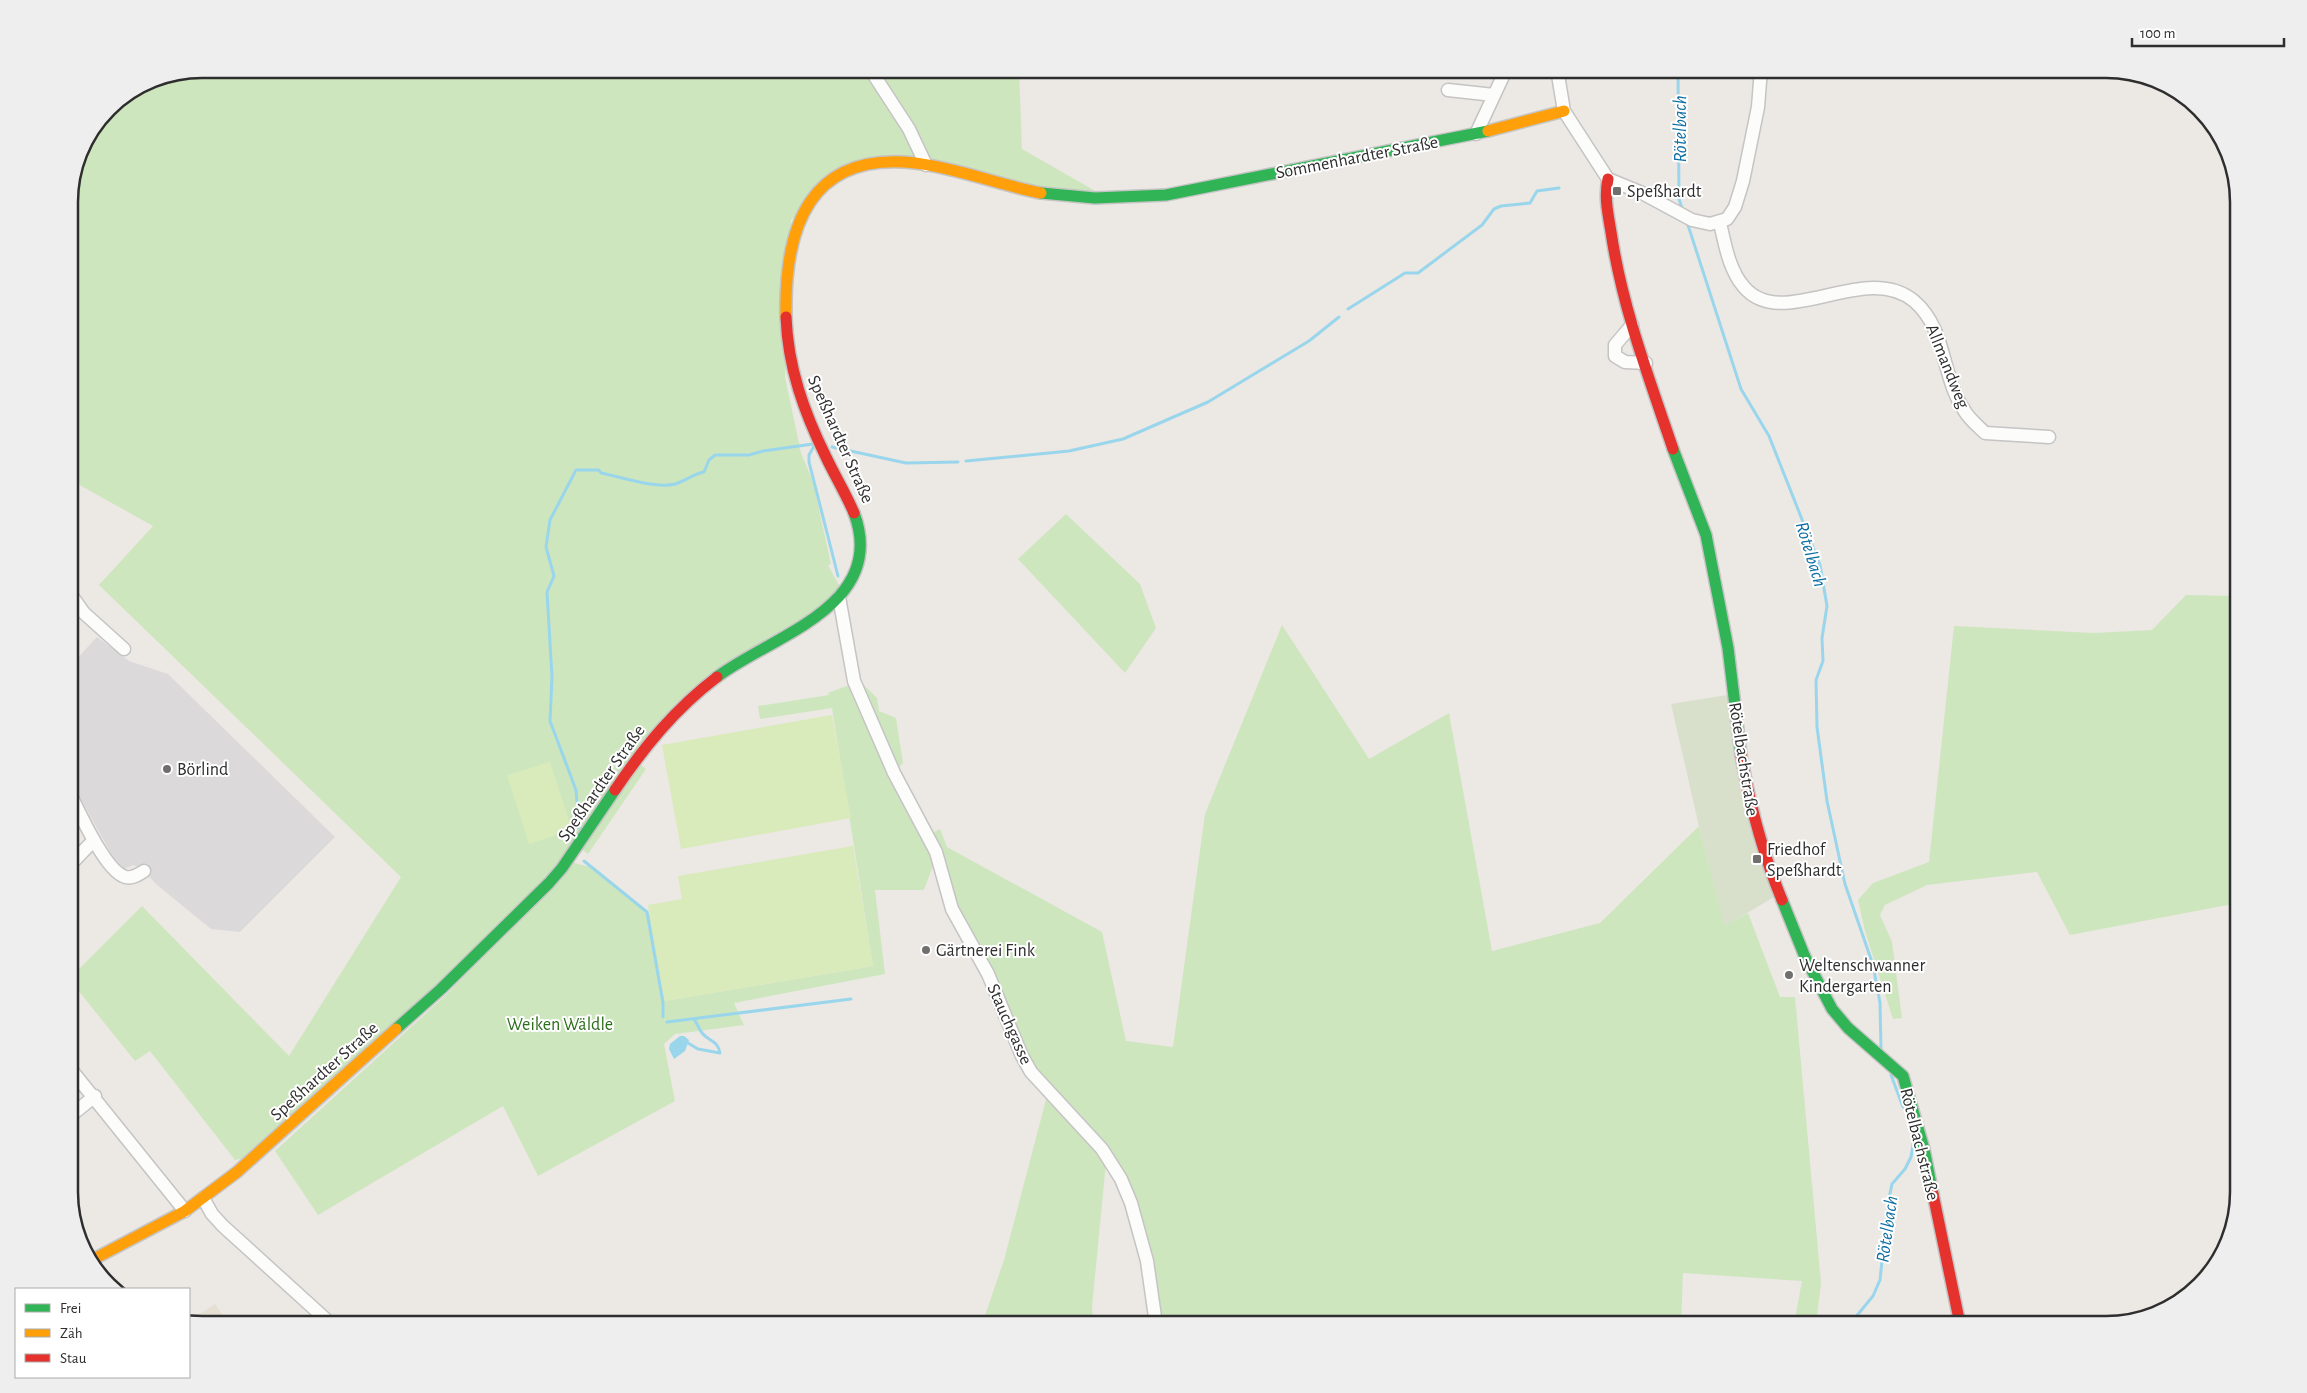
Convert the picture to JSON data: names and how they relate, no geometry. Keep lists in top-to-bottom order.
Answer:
{
  "streets": {
    "street": [
      "Sommenhardter Straße",
      "Allmandweg",
      "Speßhardter Straße",
      "Rötelbachstraße",
      "Stauchgasse"
    ]
  },
  "crossings": [
    ["Sommenhardter Straße", "Speßhardter Straße"],
    ["Speßhardter Straße", "Stauchgasse"]
  ],
  "water": ["Rötelbach"],
  "parks": ["Weiken Wäldle"],
  "places": {
    "transit": ["Speßhardt", "Friedhof Speßhardt"],
    "other": ["Börlind", "Gärtnerei Fink", "Weltenschwanner Kindergarten"]
  },
  "legend": ["Frei", "Zäh", "Stau"],
  "scale_bar": "100 m"
}
